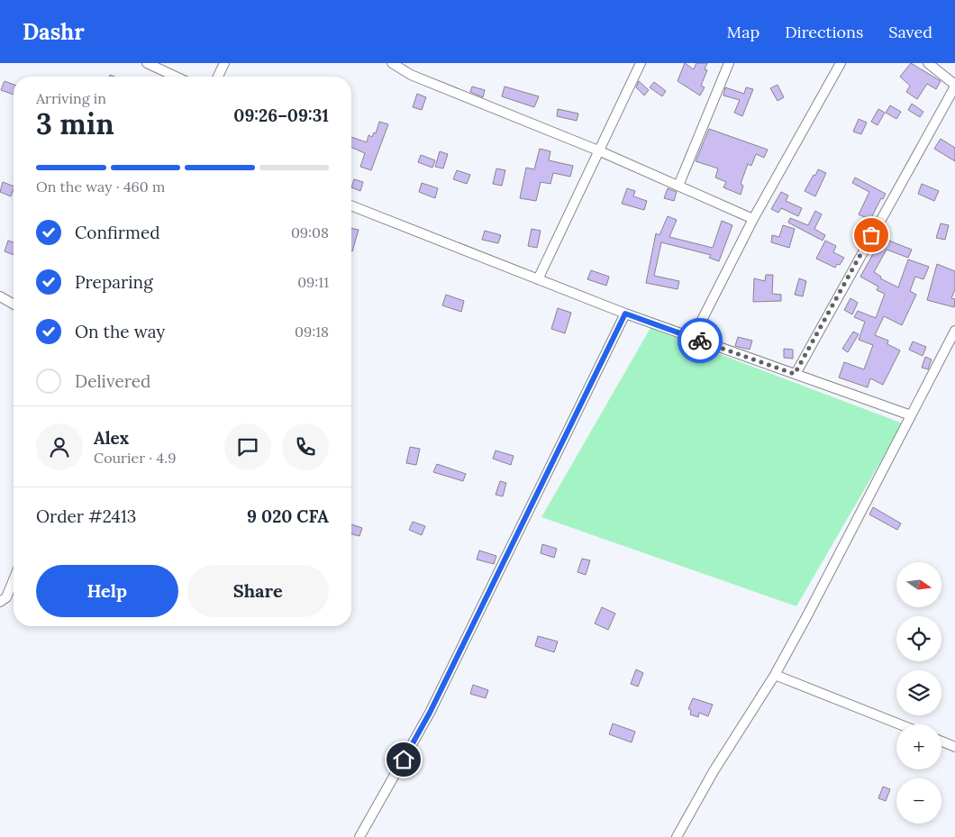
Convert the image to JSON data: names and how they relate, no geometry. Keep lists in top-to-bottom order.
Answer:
{
  "north": "right",
  "page": {
    "header": "Dashr",
    "nav": ["Map", "Directions", "Saved"],
    "heading": ["3 min", "Arriving in", "09:26–09:31"],
    "panel": [
      "Alex",
      "Courier · 4.9",
      "Order #2413",
      "9 020 CFA"
    ],
    "bar": "On the way · 460 m",
    "list": [
      ["Confirmed", "09:08"],
      ["Preparing", "09:11"],
      ["On the way", "09:18"],
      "Delivered"
    ],
    "buttons": ["Help", "Share"],
    "map_buttons": ["+", "−"]
  }
}
